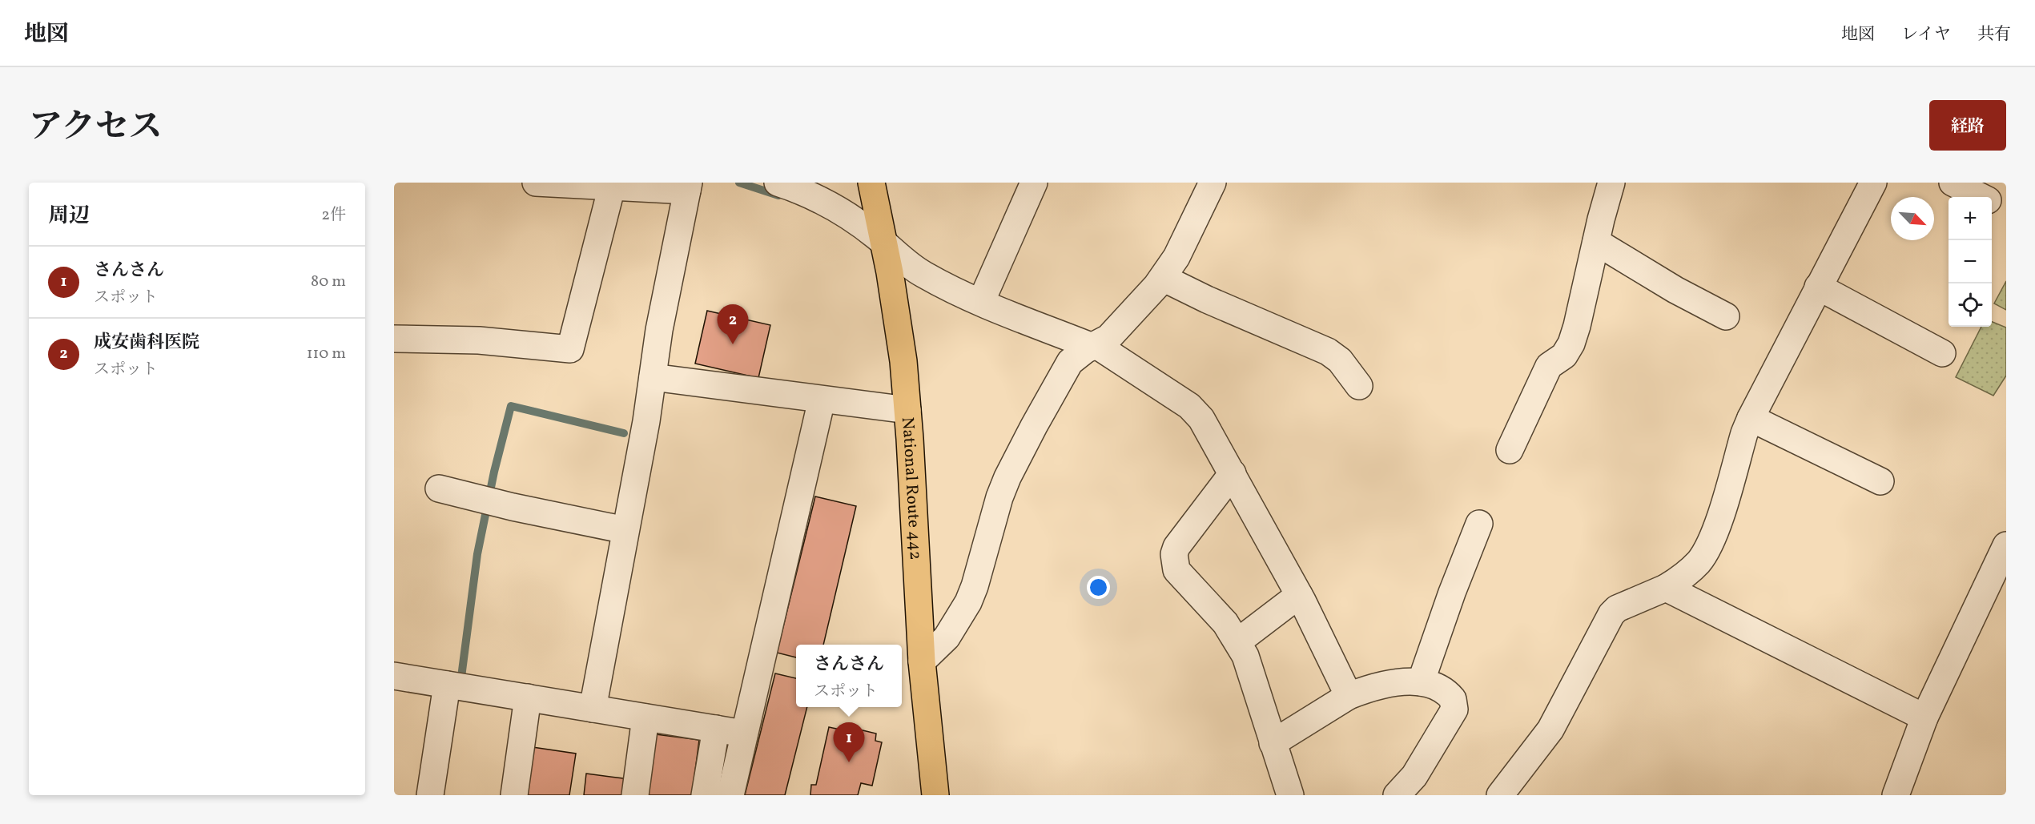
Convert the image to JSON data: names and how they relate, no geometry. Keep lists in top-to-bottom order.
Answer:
{
  "streets": {
    "highway": ["National Route 442"]
  },
  "north": "bottom right",
  "page": {
    "header": "地図",
    "nav": ["地図", "レイヤ", "共有"],
    "title": "アクセス",
    "buttons": "経路",
    "heading": ["周辺", "2件"],
    "map_buttons": ["+", "−"],
    "list": [
      {
        "mark": "1",
        "name": "さんさん",
        "note": "スポット",
        "value": "80 m"
      },
      {
        "mark": "2",
        "name": "成安歯科医院",
        "note": "スポット",
        "value": "110 m"
      }
    ],
    "pins": ["2", "1"],
    "popup": ["さんさん", "スポット"]
  }
}
